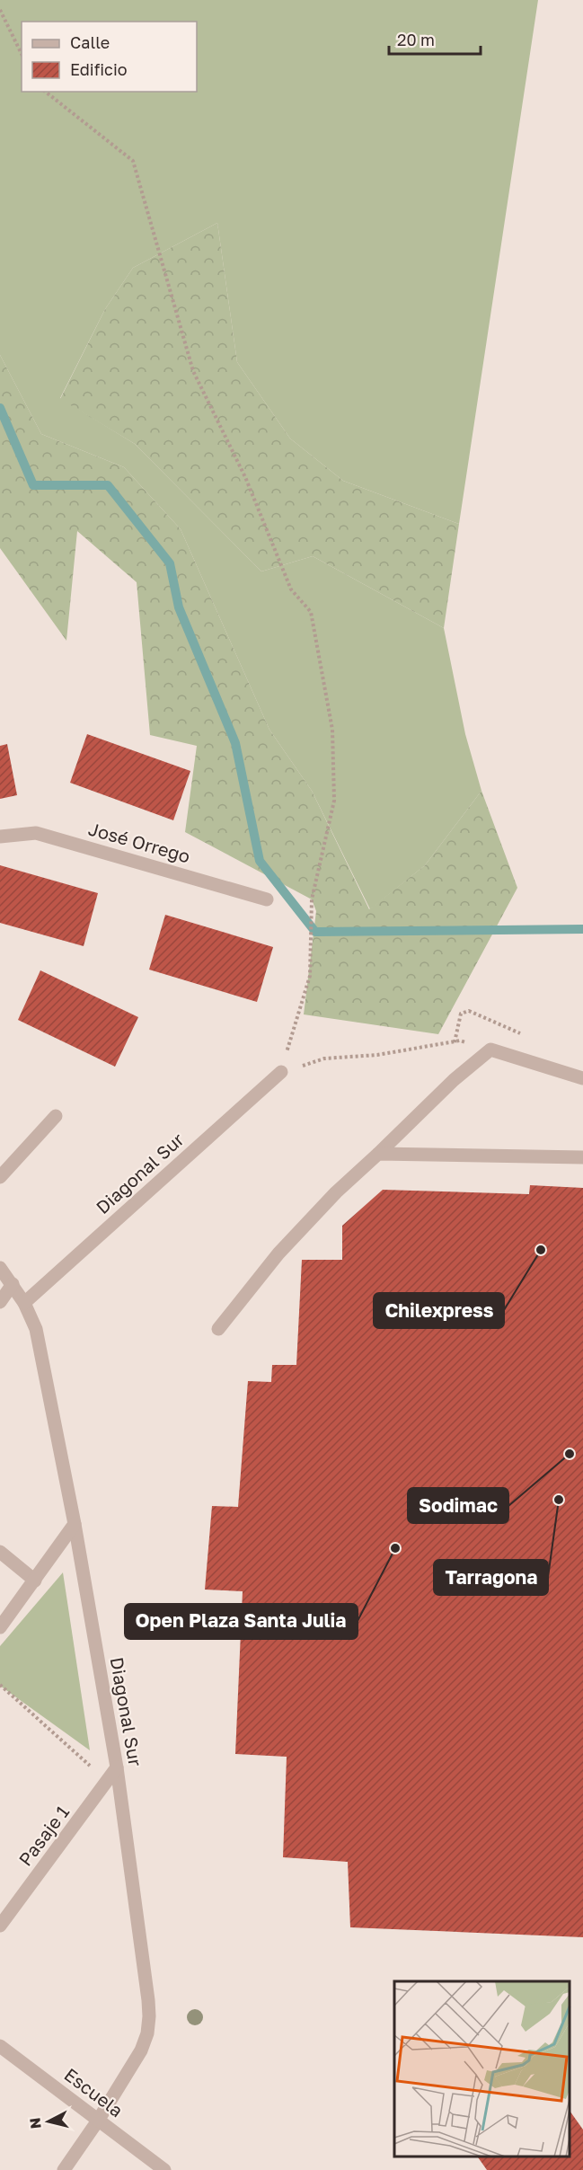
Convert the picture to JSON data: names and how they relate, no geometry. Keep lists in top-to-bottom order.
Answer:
{
  "streets": {
    "street": [
      "José Orrego",
      "Diagonal Sur",
      "Pasaje 1",
      "Escuela"
    ]
  },
  "crossings": [
    ["Diagonal Sur", "Pasaje 1"],
    ["Diagonal Sur", "Escuela"]
  ],
  "places": [
    "Chilexpress",
    "Sodimac",
    "Tarragona",
    "Open Plaza Santa Julia"
  ],
  "legend": ["Calle", "Edificio"],
  "scale_bar": "20 m",
  "north": "left"
}
